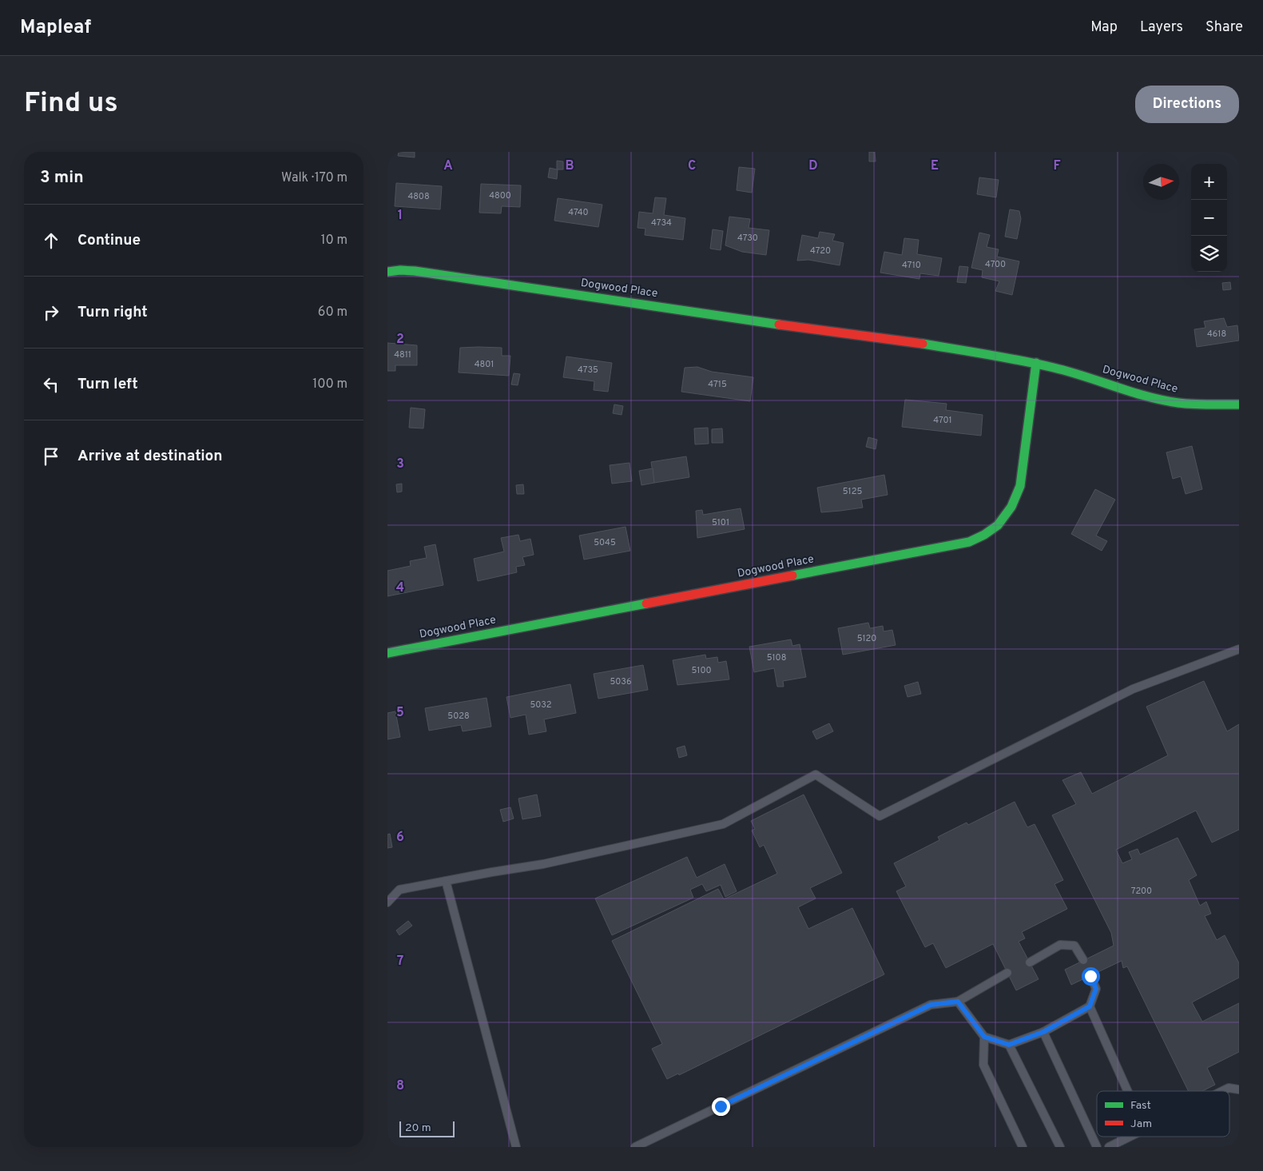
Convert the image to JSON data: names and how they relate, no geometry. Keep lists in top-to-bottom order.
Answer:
{
  "streets": {
    "street": ["Dogwood Place"]
  },
  "house_numbers": [
    "4800",
    "4808",
    "4740",
    "4734",
    "4730",
    "4720",
    "4700",
    "4710",
    "4618",
    "4811",
    "4801",
    "4735",
    "4715",
    "4701",
    "5125",
    "5101",
    "5045",
    "5120",
    "5108",
    "5100",
    "5036",
    "5032",
    "5028",
    "7200"
  ],
  "legend": ["Fast", "Jam"],
  "scale_bar": "20 m",
  "north": "right",
  "page": {
    "header": "Mapleaf",
    "nav": ["Map", "Layers", "Share"],
    "buttons": "Directions",
    "title": "Find us",
    "heading": ["3 min", "Walk · 170 m"],
    "map_buttons": ["+", "−"],
    "list": [
      ["Continue", "10 m"],
      ["Turn right", "60 m"],
      ["Turn left", "100 m"],
      "Arrive at destination"
    ],
    "scale": "20 m"
  },
  "grid": {
    "columns": [
      "A",
      "B",
      "C",
      "D",
      "E",
      "F"
    ],
    "rows": [
      "1",
      "2",
      "3",
      "4",
      "5",
      "6",
      "7",
      "8"
    ]
  }
}
